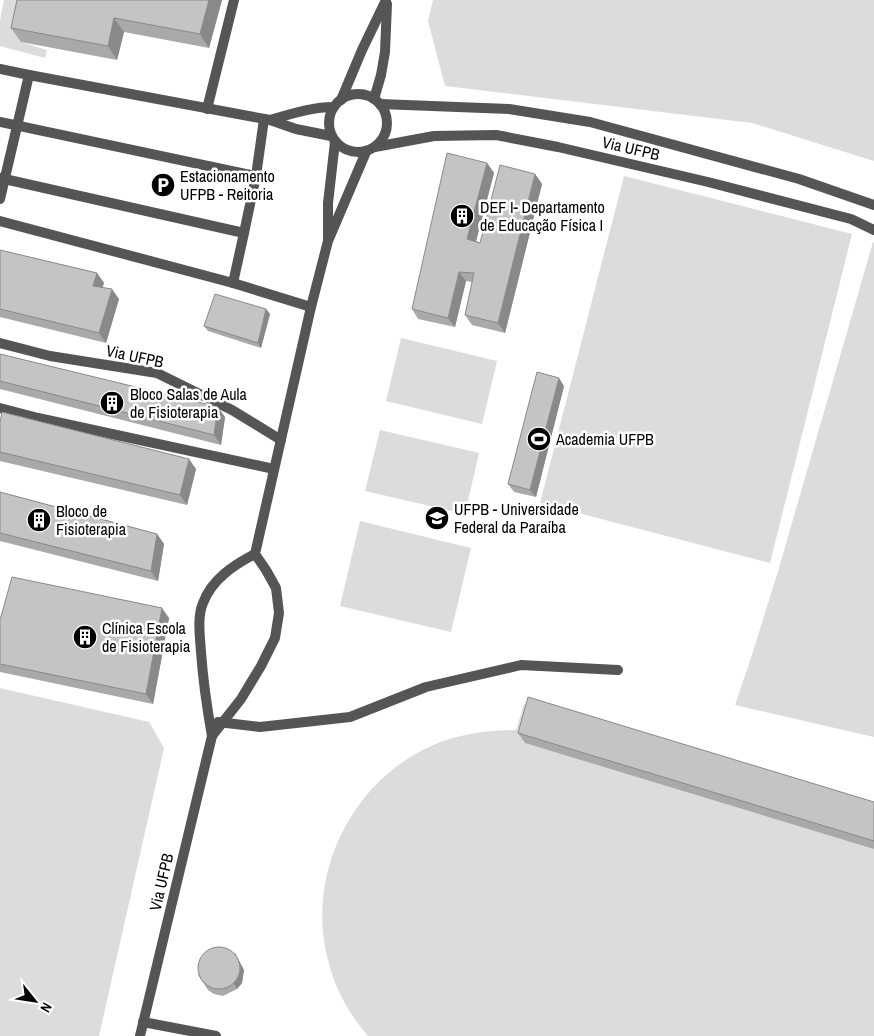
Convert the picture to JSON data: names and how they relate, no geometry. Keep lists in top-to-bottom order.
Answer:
{
  "streets": {
    "lane": ["Via UFPB"]
  },
  "places": {
    "parking": ["Estacionamento UFPB - Reitoria"],
    "building": [
      "DEF I- Departamento de Educação Física I",
      "Bloco Salas de Aula de Fisioterapia",
      "Bloco de Fisioterapia",
      "Clínica Escola de Fisioterapia"
    ],
    "sports": ["Academia UFPB"],
    "school or university": ["UFPB - Universidade Federal da Paraíba"]
  },
  "north": "bottom right"
}
